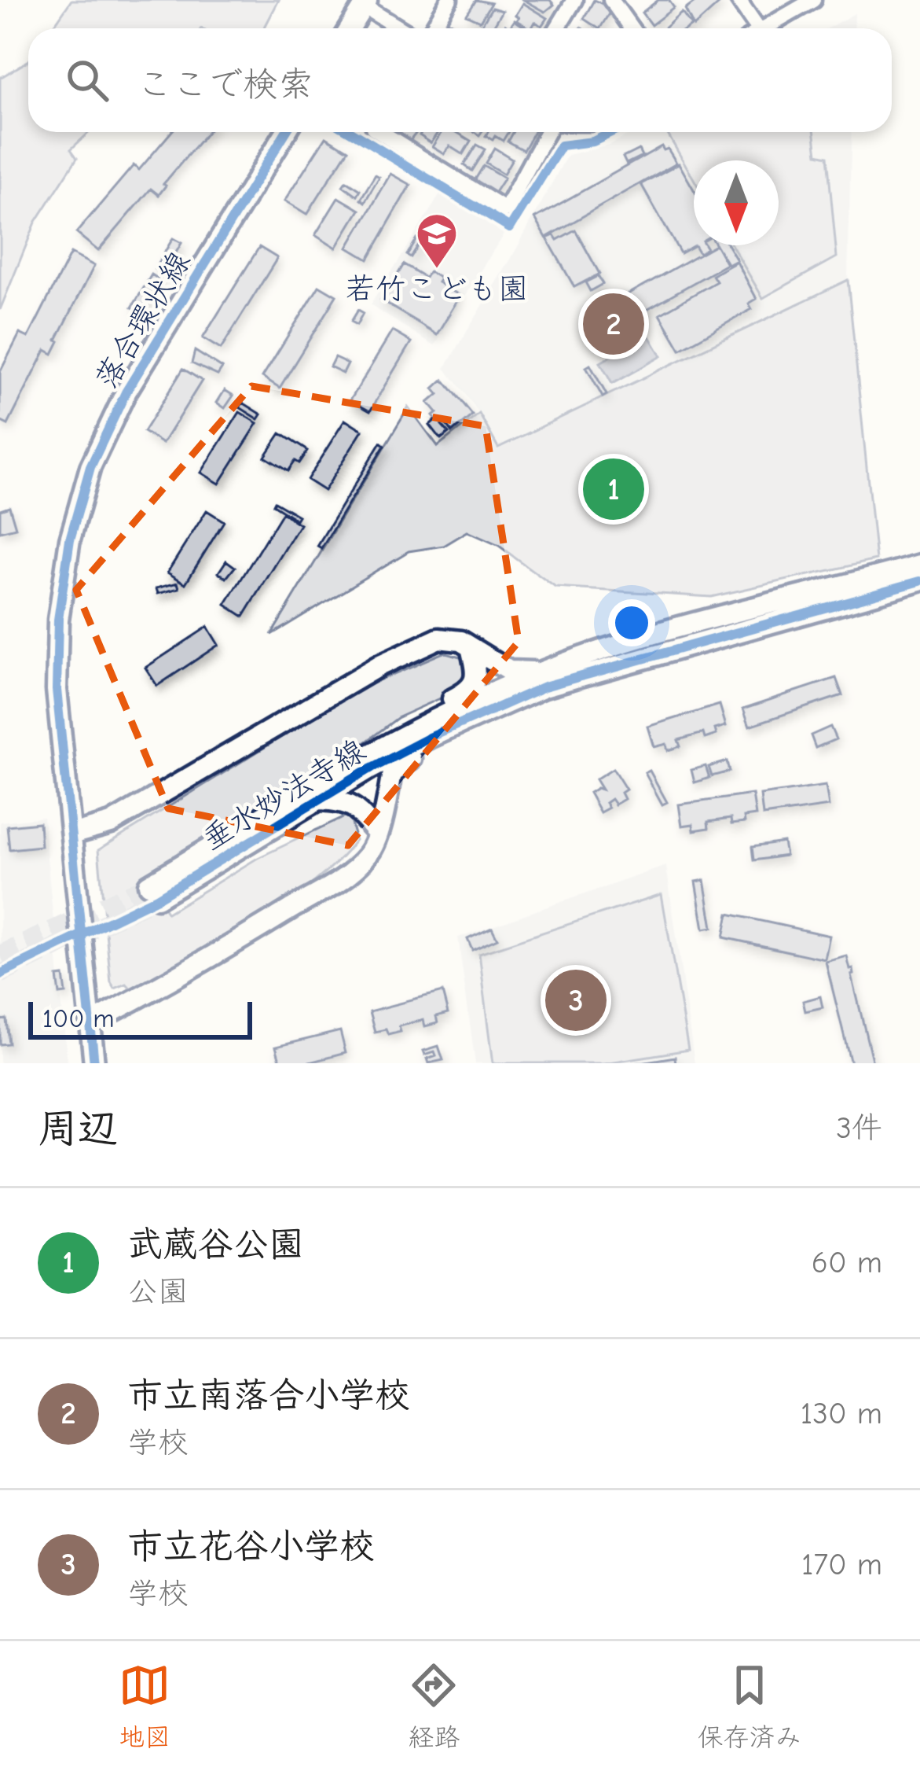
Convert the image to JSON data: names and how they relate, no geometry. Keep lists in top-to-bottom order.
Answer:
{
  "streets": {
    "street": ["落合環状線", "垂水妙法寺線"]
  },
  "places": {
    "school or university": ["若竹こども園"]
  },
  "scale_bar": "100 m",
  "north": "bottom",
  "page": {
    "search": "ここで検索",
    "pins": ["2", "1", "3"],
    "scale": "100 m",
    "heading": ["周辺", "3件"],
    "list": [
      {
        "mark": "1",
        "name": "武蔵谷公園",
        "note": "公園",
        "value": "60 m"
      },
      {
        "mark": "2",
        "name": "市立南落合小学校",
        "note": "学校",
        "value": "130 m"
      },
      {
        "mark": "3",
        "name": "市立花谷小学校",
        "note": "学校",
        "value": "170 m"
      }
    ],
    "nav": ["地図", "経路", "保存済み"]
  }
}
